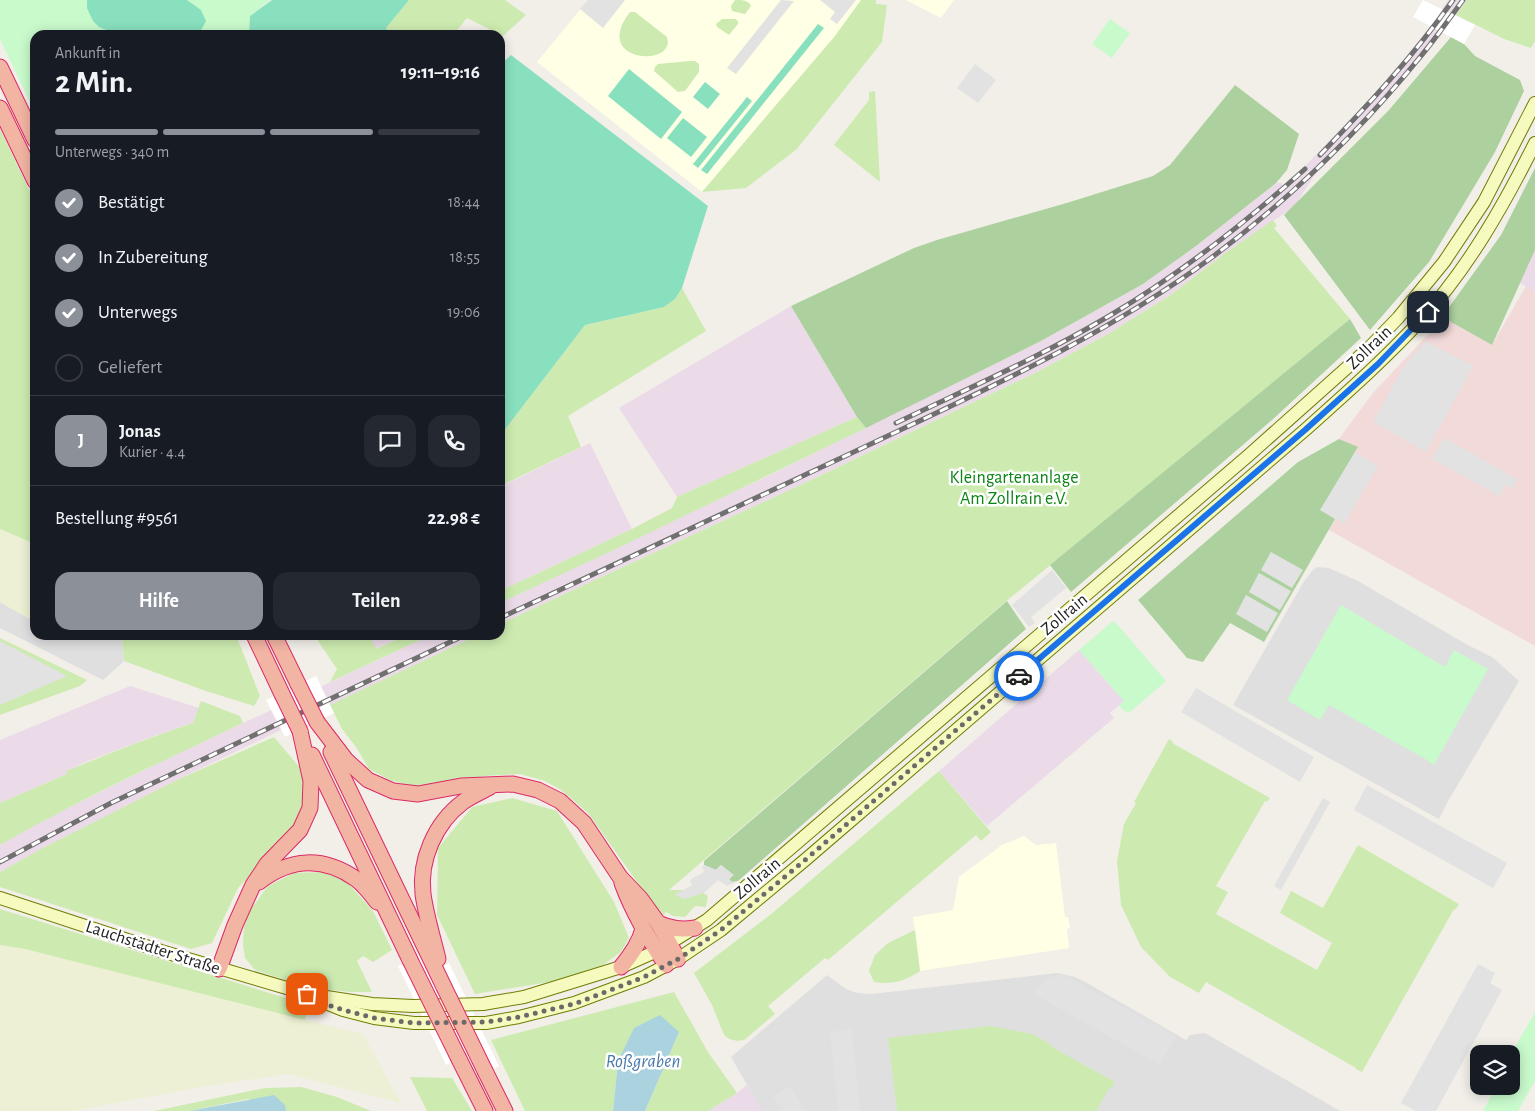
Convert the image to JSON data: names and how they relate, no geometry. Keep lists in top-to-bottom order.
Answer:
{
  "streets": {
    "main road": ["Zollrain", "Lauchstädter Straße"]
  },
  "crossings": [
    ["Zollrain", "Lauchstädter Straße"]
  ],
  "water": ["Roßgraben"],
  "parks": ["Kleingartenanlage Am Zollrain e.V."],
  "page": {
    "heading": ["2 Min.", "Ankunft in", "19:11–19:16"],
    "panel": [
      "Jonas",
      "Kurier · 4.4",
      "Bestellung #9561",
      "22.98 €"
    ],
    "bar": "Unterwegs · 340 m",
    "list": [
      ["Bestätigt", "18:44"],
      ["In Zubereitung", "18:55"],
      ["Unterwegs", "19:06"],
      "Geliefert"
    ],
    "round": "J",
    "buttons": ["Hilfe", "Teilen"]
  }
}
